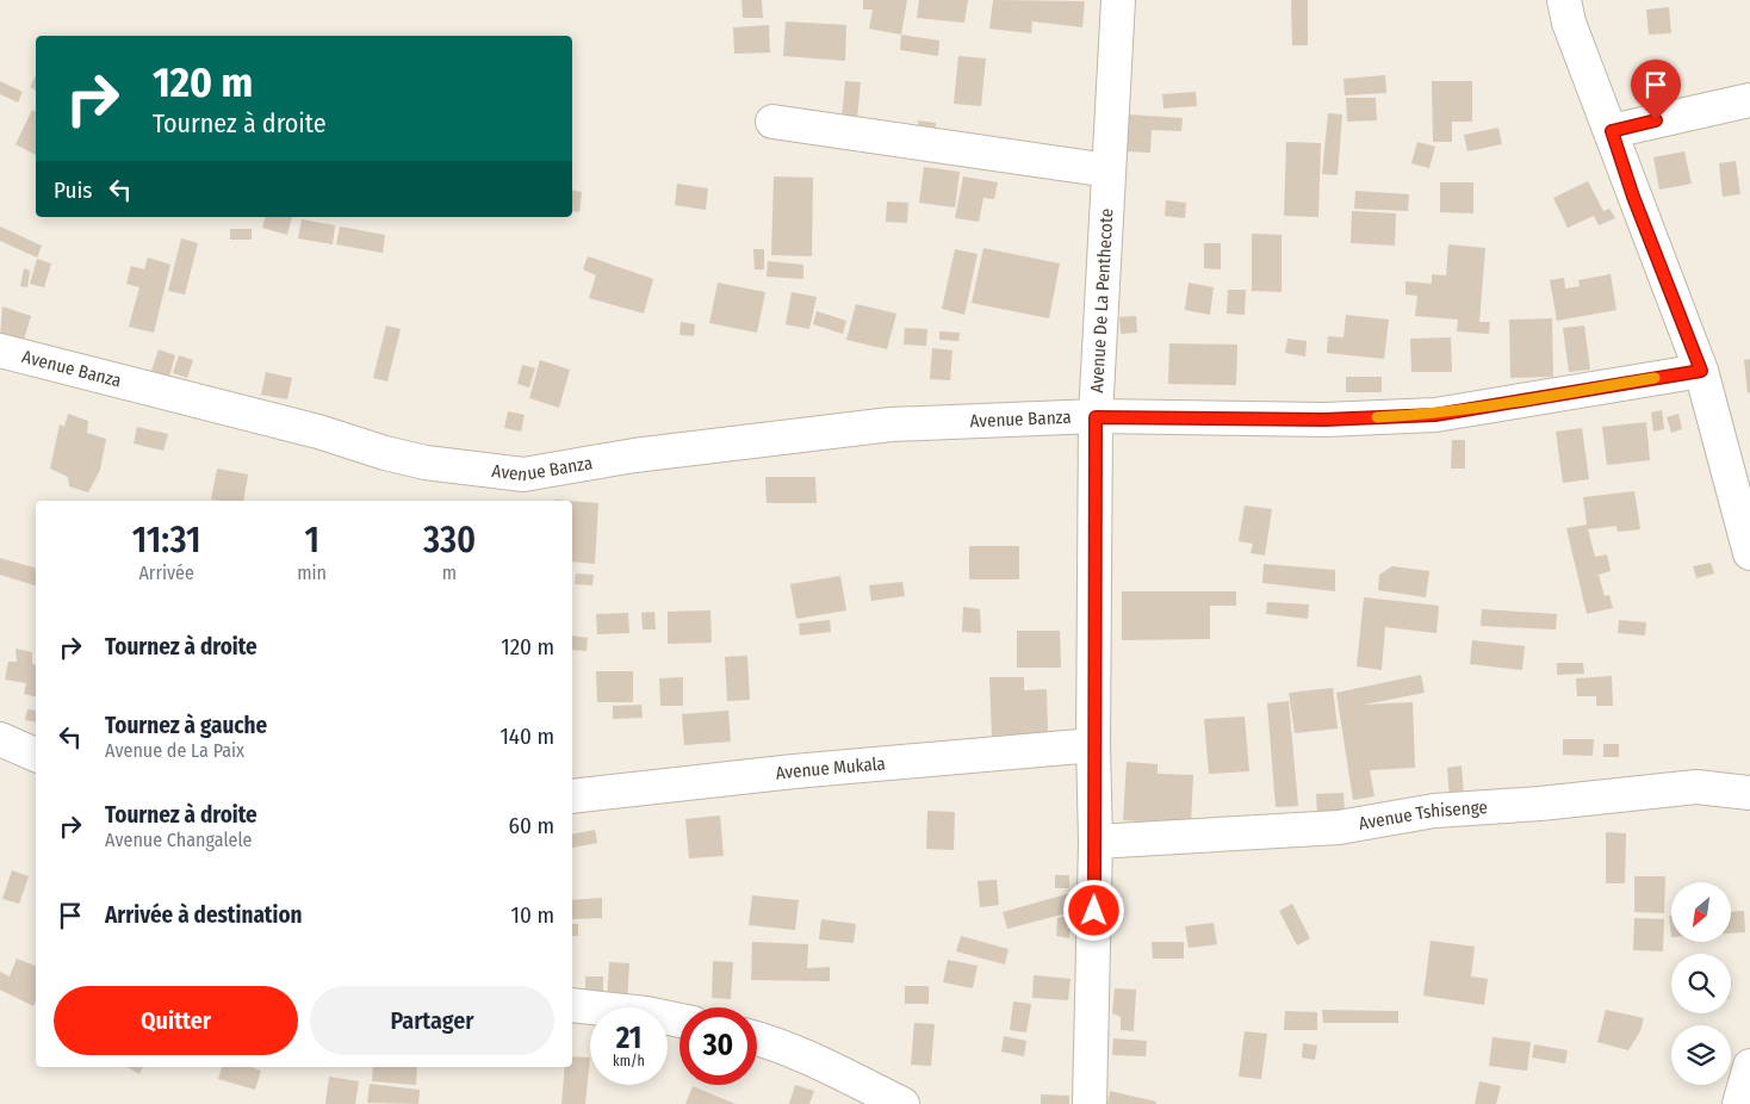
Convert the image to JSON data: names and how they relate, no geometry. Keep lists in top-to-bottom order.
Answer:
{
  "streets": {
    "street": [
      "Avenue De La Penthecote",
      "Avenue Banza",
      "Avenue Mukala",
      "Avenue Tshisenge"
    ]
  },
  "crossings": [
    ["Avenue De La Penthecote", "Avenue Banza"],
    ["Avenue De La Penthecote", "Avenue Mukala"],
    ["Avenue De La Penthecote", "Avenue Tshisenge"]
  ],
  "north": "bottom left",
  "page": {
    "turn": ["120 m", "Tournez à droite"],
    "then": "Puis",
    "eta": [
      "11:31",
      "Arrivée",
      "1",
      "min",
      "330",
      "m"
    ],
    "list": [
      {
        "name": "Tournez à droite",
        "value": "120 m"
      },
      {
        "name": "Tournez à gauche",
        "note": "Avenue de La Paix",
        "value": "140 m"
      },
      {
        "name": "Tournez à droite",
        "note": "Avenue Changalele",
        "value": "60 m"
      },
      {
        "name": "Arrivée à destination",
        "value": "10 m"
      }
    ],
    "buttons": ["Quitter", "Partager"],
    "speed": "21 km/h",
    "limit": "30"
  }
}
